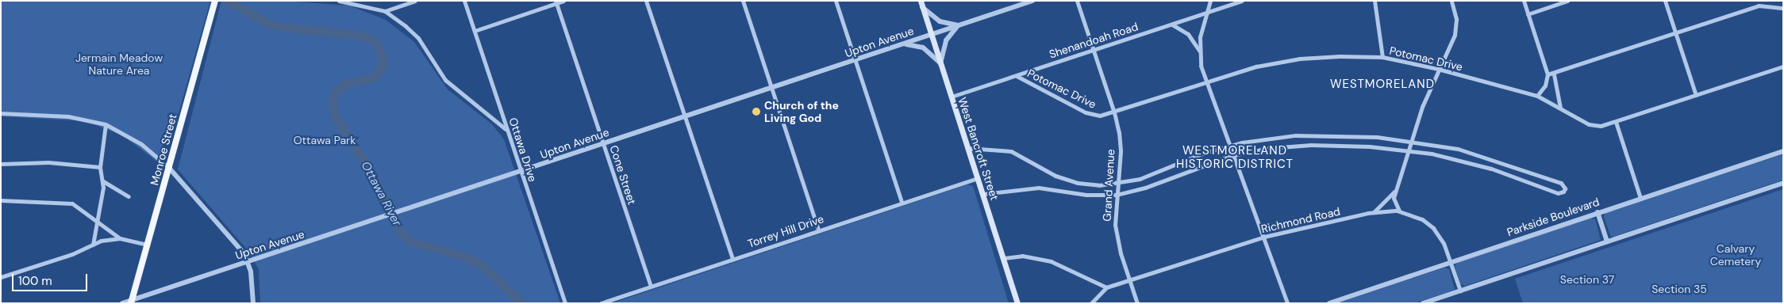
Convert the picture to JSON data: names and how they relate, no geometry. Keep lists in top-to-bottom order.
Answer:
{
  "streets": {
    "main road": ["West Bancroft Street", "Monroe Street"],
    "street": [
      "Shenandoah Road",
      "Upton Avenue",
      "Potomac Drive",
      "Ottawa Drive",
      "Cone Street",
      "Grand Avenue",
      "Parkside Boulevard",
      "Richmond Road",
      "Torrey Hill Drive"
    ]
  },
  "crossings": [
    ["Shenandoah Road", "Potomac Drive"],
    ["Shenandoah Road", "West Bancroft Street"],
    ["Shenandoah Road", "Grand Avenue"],
    ["Upton Avenue", "West Bancroft Street"],
    ["Upton Avenue", "Monroe Street"],
    ["Upton Avenue", "Ottawa Drive"],
    ["Upton Avenue", "Cone Street"],
    ["Potomac Drive", "Grand Avenue"],
    ["West Bancroft Street", "Torrey Hill Drive"],
    ["Cone Street", "Torrey Hill Drive"],
    ["Grand Avenue", "Richmond Road"],
    ["Parkside Boulevard", "Richmond Road"]
  ],
  "districts": ["WESTMORELAND", "WESTMORELAND HISTORIC DISTRICT"],
  "water": ["Ottawa River"],
  "parks": [
    "Jermain Meadow Nature Area",
    "Ottawa Park",
    "Calvary Cemetery",
    "Section 37",
    "Section 35"
  ],
  "places": ["Church of the Living God"],
  "scale_bar": "100 m"
}
